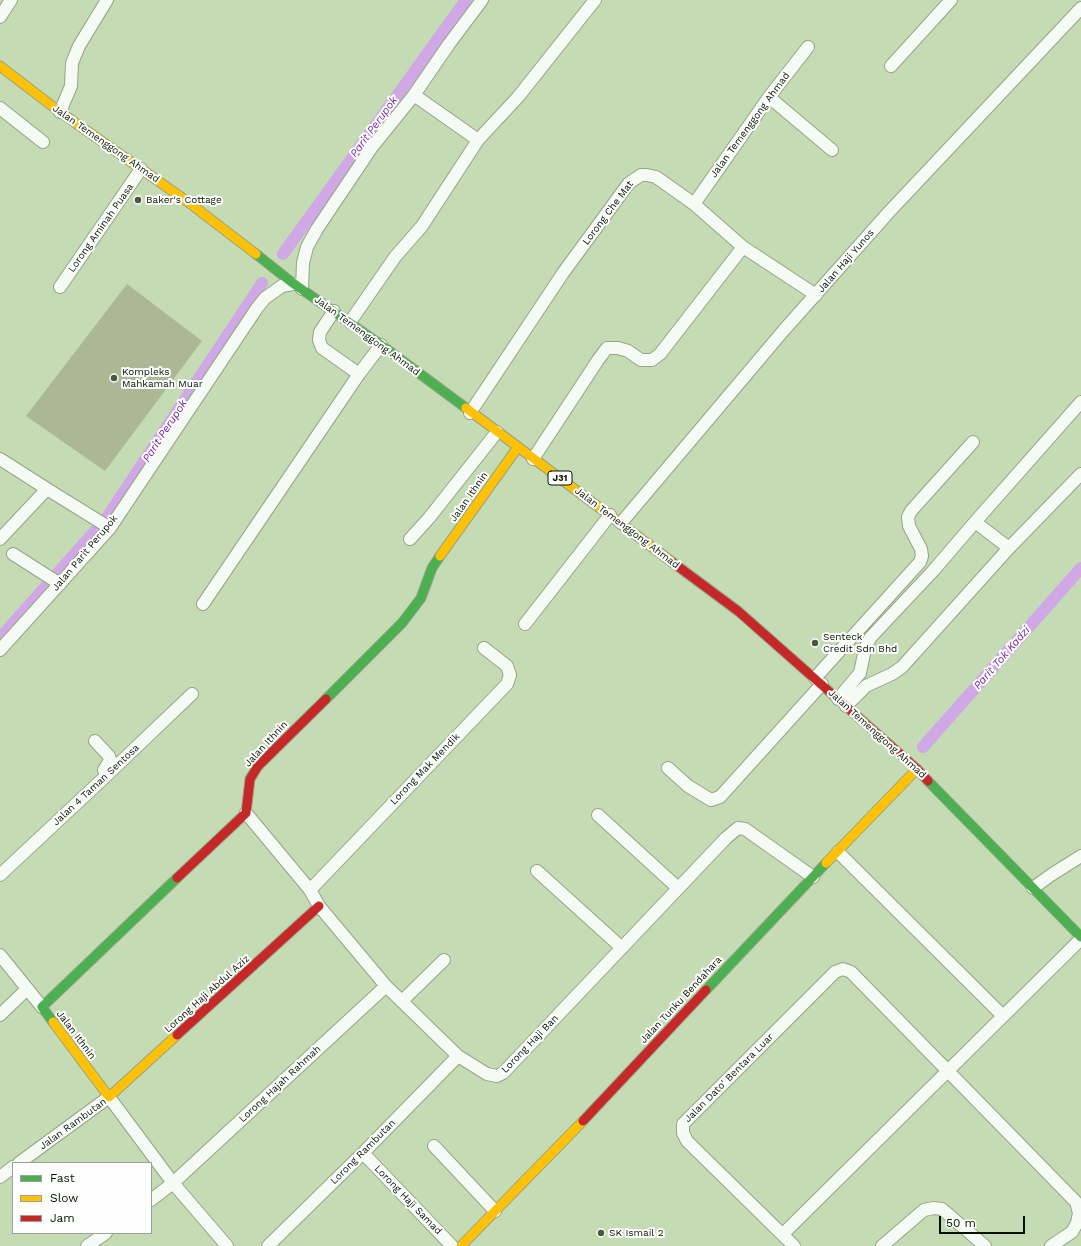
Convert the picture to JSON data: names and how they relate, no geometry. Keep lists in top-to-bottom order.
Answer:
{
  "streets": {
    "street": [
      "Jalan Temenggong Ahmad",
      "Lorong Che Mat",
      "Lorong Aminah Puasa",
      "Jalan Haji Yunos",
      "J31",
      "Jalan Ithnin",
      "Jalan Parit Perupok",
      "Lorong Mak Mendik",
      "Jalan 4 Taman Sentosa",
      "Lorong Haji Abdul Aziz",
      "Jalan Tunku Bendahara",
      "Lorong Haji Ban",
      "Jalan Dato' Bentara Luar",
      "Lorong Hajah Rahmah",
      "Jalan Rambutan",
      "Lorong Rambutan",
      "Lorong Haji Samad"
    ]
  },
  "crossings": [
    ["Jalan Temenggong Ahmad", "Lorong Che Mat"],
    ["Jalan Temenggong Ahmad", "Lorong Aminah Puasa"],
    ["Jalan Temenggong Ahmad", "Jalan Haji Yunos"],
    ["Jalan Temenggong Ahmad", "Jalan Ithnin"],
    ["Jalan Temenggong Ahmad", "Jalan Parit Perupok"],
    ["Jalan Temenggong Ahmad", "Jalan Tunku Bendahara"],
    ["Lorong Che Mat", "Jalan Haji Yunos"],
    ["Jalan Ithnin", "Lorong Haji Abdul Aziz"],
    ["Jalan Ithnin", "Lorong Haji Ban"],
    ["Jalan Ithnin", "Jalan Rambutan"],
    ["Lorong Mak Mendik", "Lorong Haji Ban"],
    ["Lorong Haji Abdul Aziz", "Lorong Haji Ban"],
    ["Lorong Haji Abdul Aziz", "Jalan Rambutan"],
    ["Jalan Tunku Bendahara", "Lorong Haji Ban"],
    ["Lorong Haji Ban", "Lorong Hajah Rahmah"],
    ["Lorong Haji Ban", "Lorong Rambutan"],
    ["Lorong Hajah Rahmah", "Jalan Rambutan"],
    ["Lorong Rambutan", "Lorong Haji Samad"]
  ],
  "water": ["Parit Perupok", "Parit Tok Kadzi"],
  "places": [
    "Baker's Cottage",
    "Kompleks Mahkamah Muar",
    "Senteck Credit Sdn Bhd",
    "SK Ismail 2"
  ],
  "legend": ["Fast", "Slow", "Jam"],
  "scale_bar": "50 m"
}
